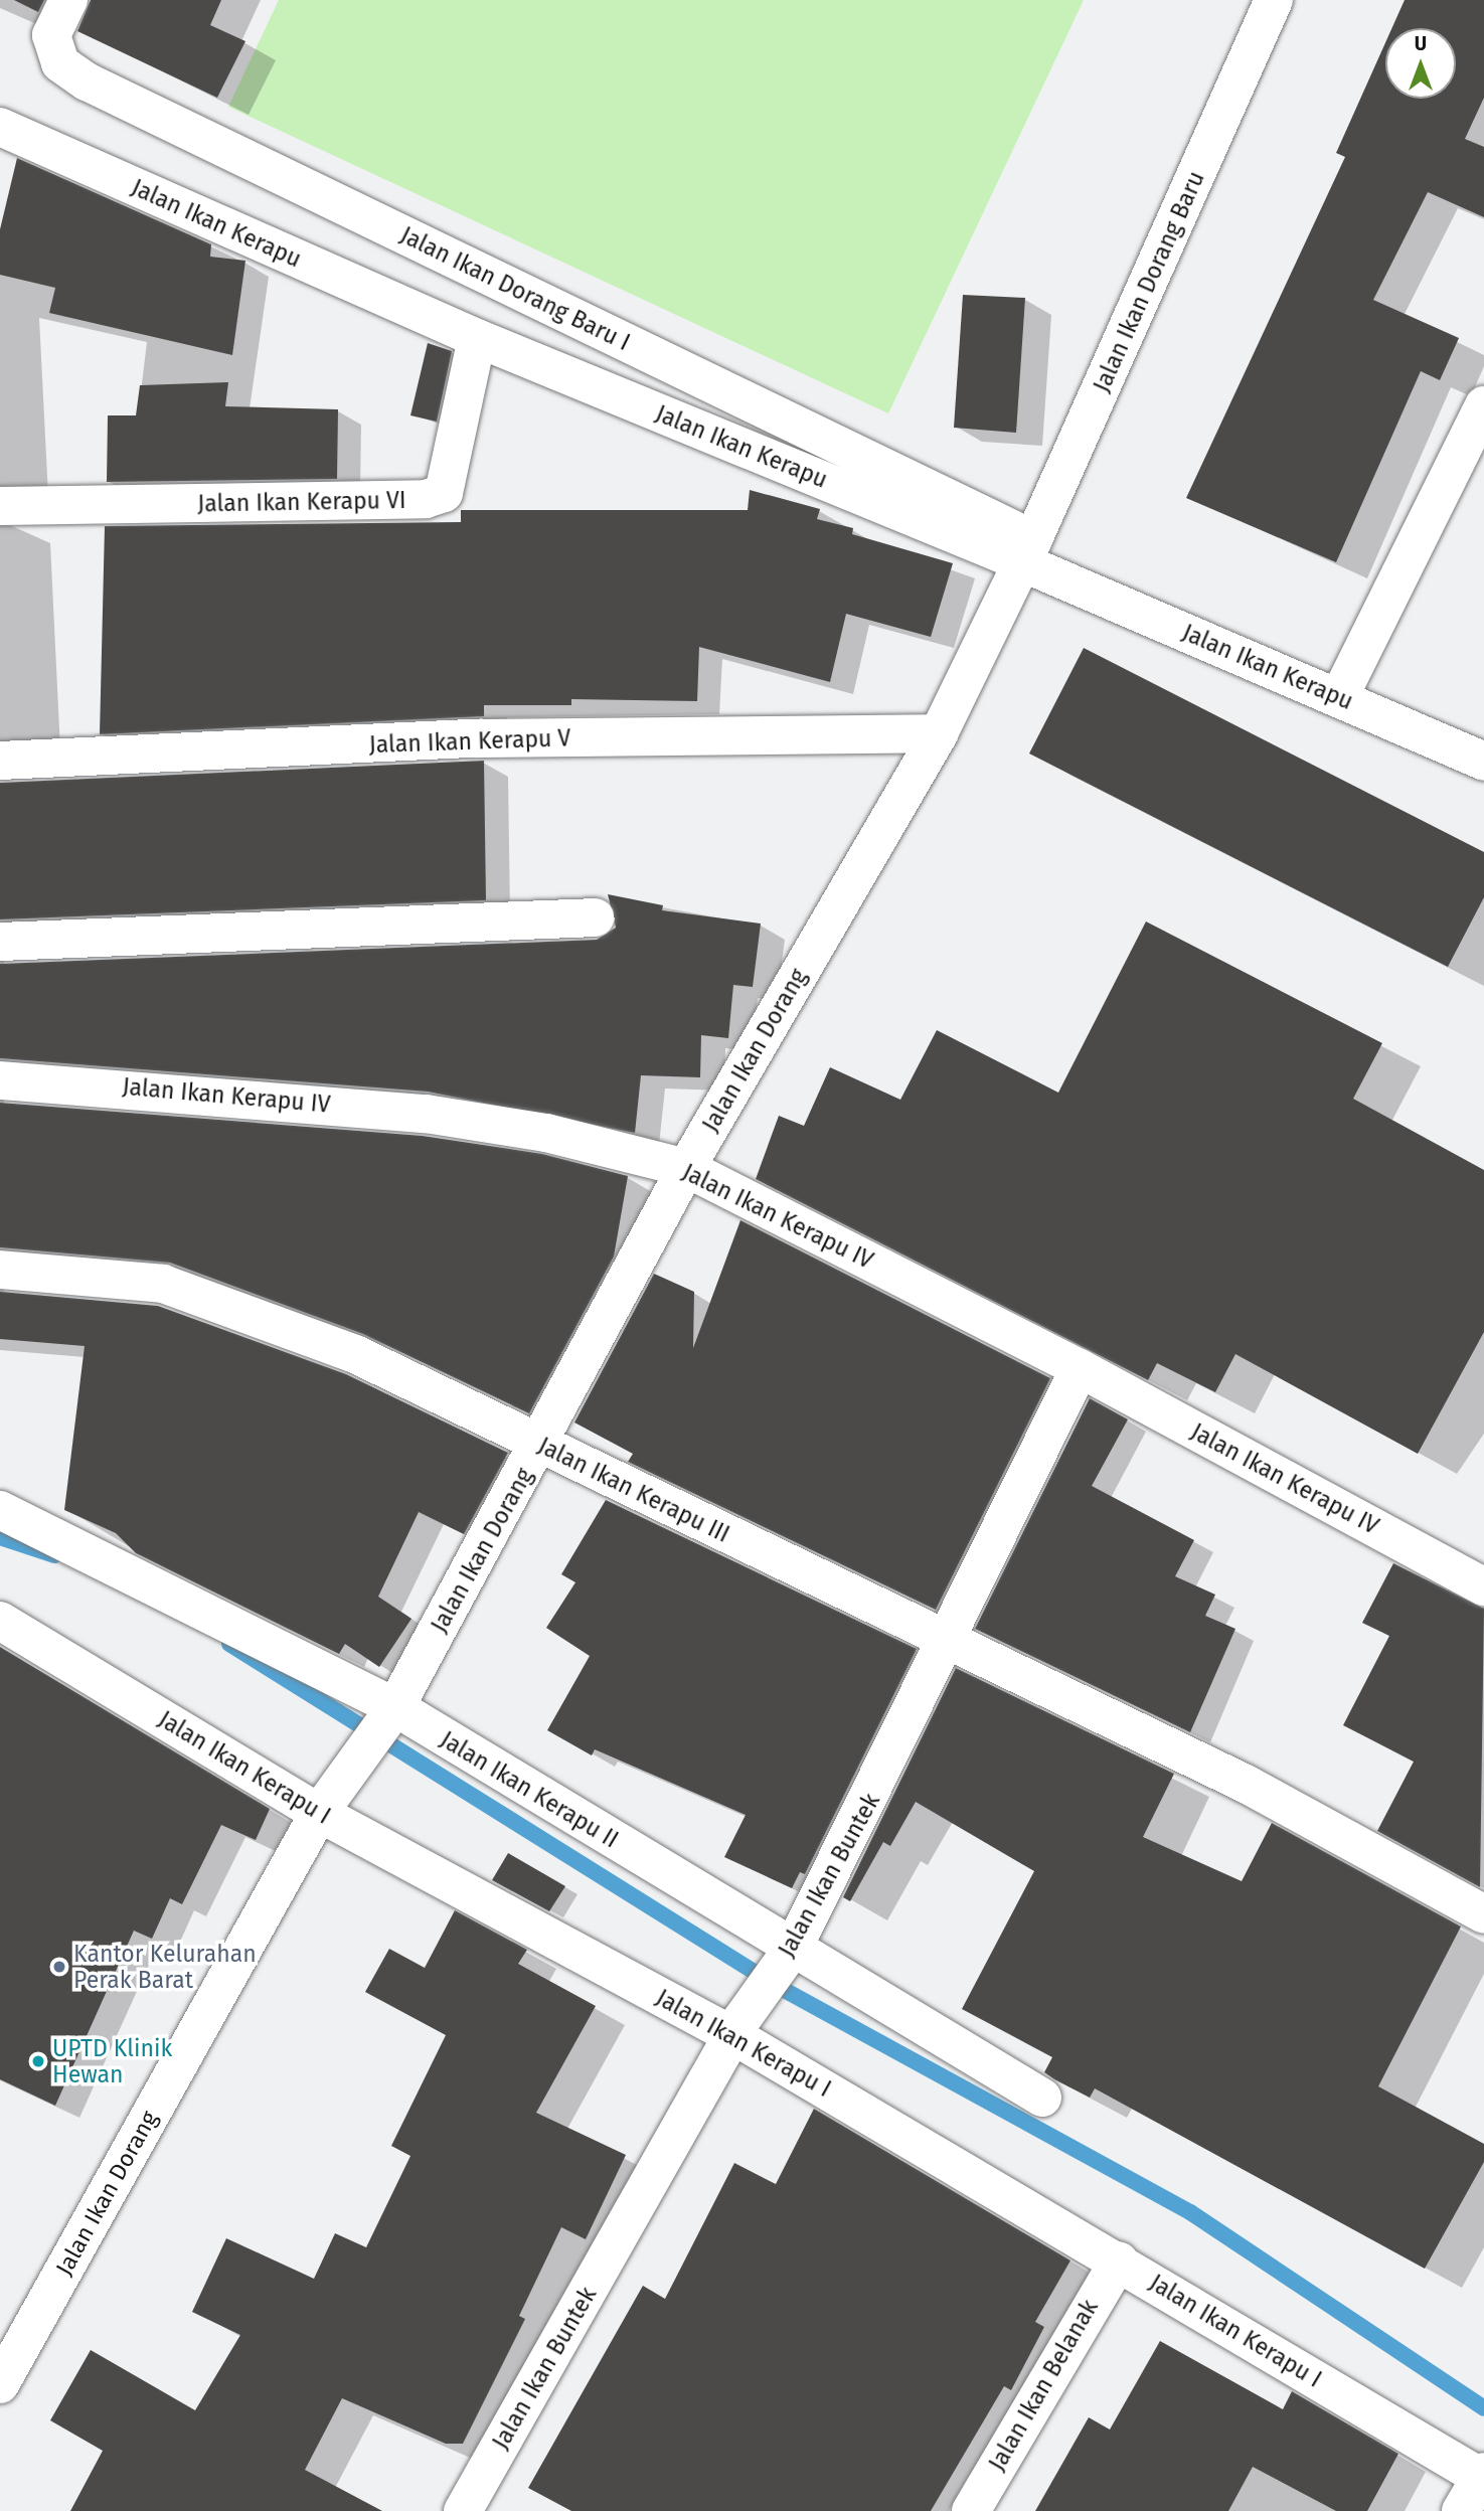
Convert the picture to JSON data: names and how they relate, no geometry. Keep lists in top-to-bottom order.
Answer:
{
  "streets": {
    "street": [
      "Jalan Ikan Kerapu",
      "Jalan Ikan Dorang Baru",
      "Jalan Ikan Dorang Baru I",
      "Jalan Ikan Kerapu VI",
      "Jalan Ikan Kerapu V",
      "Jalan Ikan Dorang",
      "Jalan Ikan Kerapu IV",
      "Jalan Ikan Kerapu III",
      "Jalan Ikan Kerapu I",
      "Jalan Ikan Kerapu II",
      "Jalan Ikan Buntek",
      "Jalan Ikan Belanak"
    ]
  },
  "crossings": [
    ["Jalan Ikan Kerapu", "Jalan Ikan Dorang Baru"],
    ["Jalan Ikan Kerapu", "Jalan Ikan Dorang Baru I"],
    ["Jalan Ikan Kerapu", "Jalan Ikan Kerapu VI"],
    ["Jalan Ikan Kerapu", "Jalan Ikan Dorang"],
    ["Jalan Ikan Dorang Baru", "Jalan Ikan Dorang Baru I"],
    ["Jalan Ikan Dorang Baru", "Jalan Ikan Dorang"],
    ["Jalan Ikan Dorang Baru I", "Jalan Ikan Dorang"],
    ["Jalan Ikan Kerapu V", "Jalan Ikan Dorang"],
    ["Jalan Ikan Dorang", "Jalan Ikan Kerapu IV"],
    ["Jalan Ikan Dorang", "Jalan Ikan Kerapu III"],
    ["Jalan Ikan Dorang", "Jalan Ikan Kerapu I"],
    ["Jalan Ikan Dorang", "Jalan Ikan Kerapu II"],
    ["Jalan Ikan Kerapu IV", "Jalan Ikan Buntek"],
    ["Jalan Ikan Kerapu III", "Jalan Ikan Buntek"],
    ["Jalan Ikan Kerapu I", "Jalan Ikan Buntek"],
    ["Jalan Ikan Kerapu I", "Jalan Ikan Belanak"],
    ["Jalan Ikan Kerapu II", "Jalan Ikan Buntek"]
  ],
  "places": ["Kantor Kelurahan Perak Barat", "UPTD Klinik Hewan"],
  "north": "top"
}
